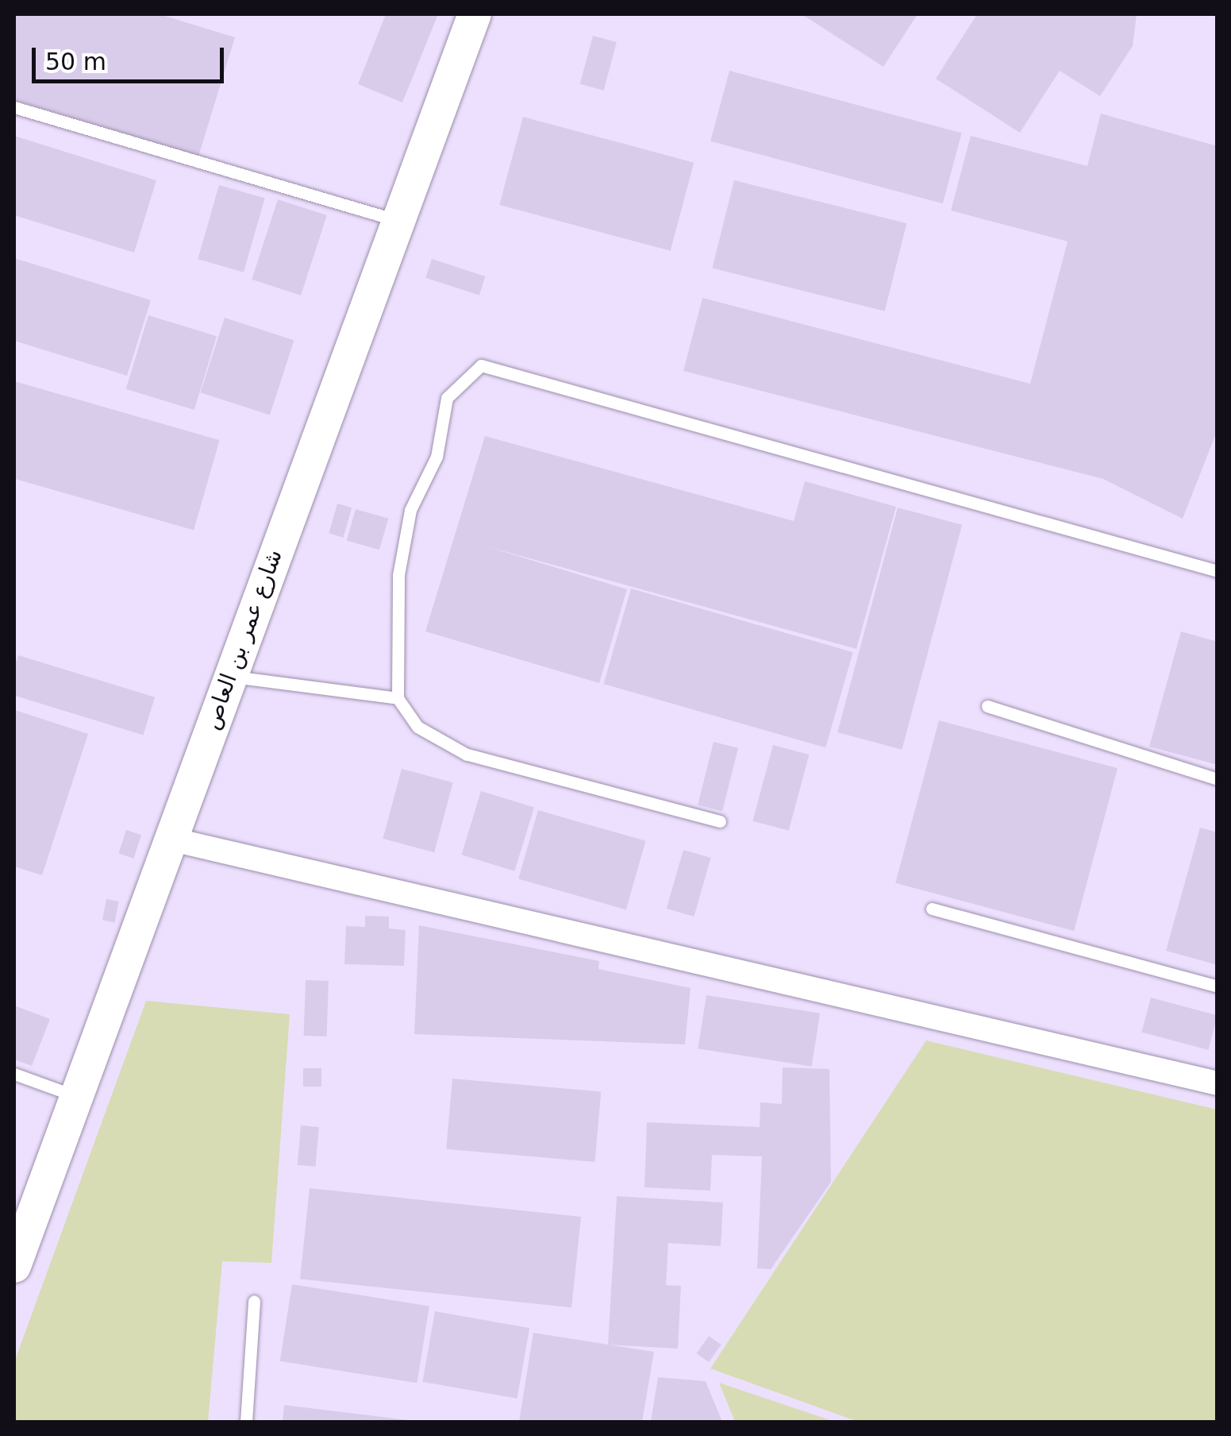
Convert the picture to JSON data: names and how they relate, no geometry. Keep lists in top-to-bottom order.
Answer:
{
  "streets": {
    "street": ["شارع عمر بن العاص"]
  },
  "scale_bar": "50 m"
}
